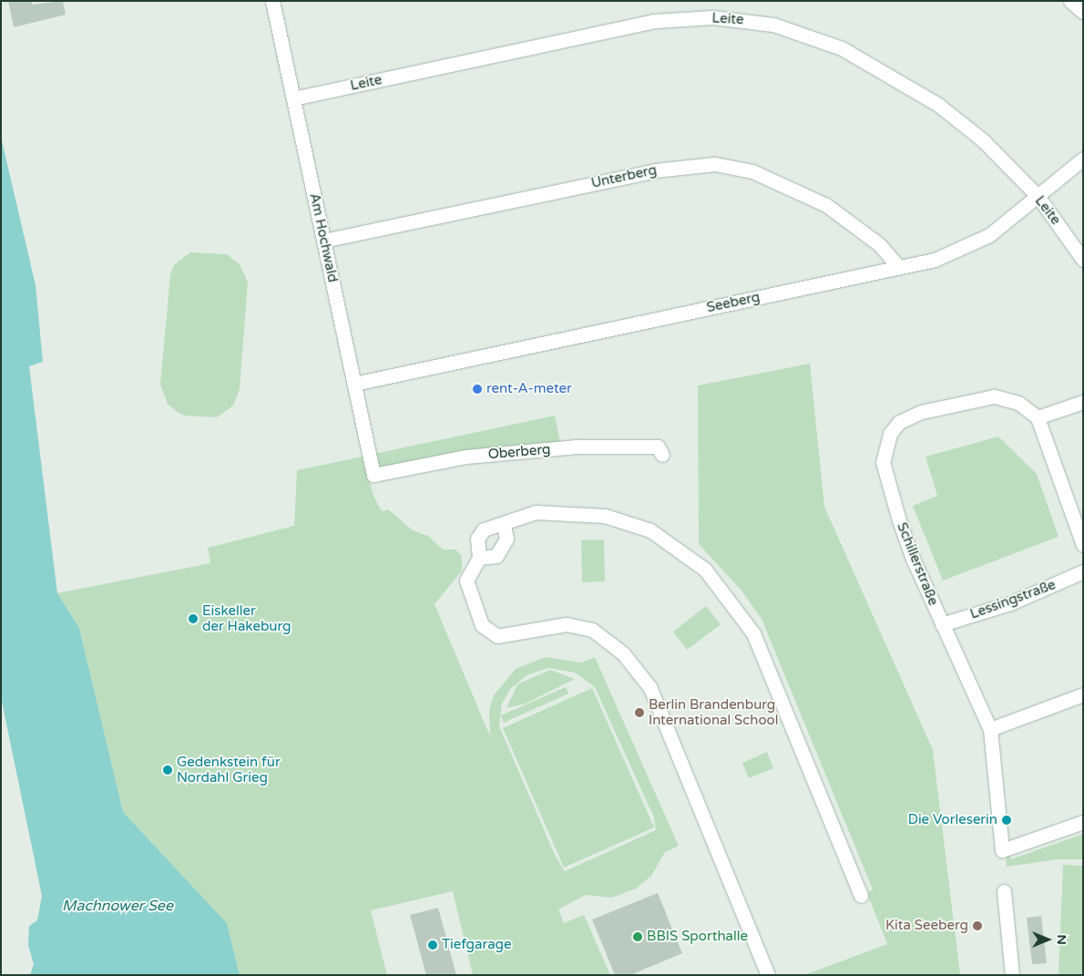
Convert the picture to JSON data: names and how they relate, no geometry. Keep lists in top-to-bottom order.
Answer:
{
  "streets": {
    "street": [
      "Leite",
      "Unterberg",
      "Am Hochwald",
      "Seeberg",
      "Oberberg",
      "Schillerstraße",
      "Lessingstraße"
    ]
  },
  "crossings": [
    ["Leite", "Am Hochwald"],
    ["Leite", "Seeberg"],
    ["Unterberg", "Am Hochwald"],
    ["Unterberg", "Seeberg"],
    ["Am Hochwald", "Seeberg"],
    ["Am Hochwald", "Oberberg"],
    ["Schillerstraße", "Lessingstraße"]
  ],
  "water": ["Machnower See"],
  "places": [
    "rent-A-meter",
    "Eiskeller der Hakeburg",
    "Berlin Brandenburg International School",
    "Gedenkstein für Nordahl Grieg",
    "Die Vorleserin",
    "Kita Seeberg",
    "BBIS Sporthalle",
    "Tiefgarage"
  ],
  "north": "right"
}
